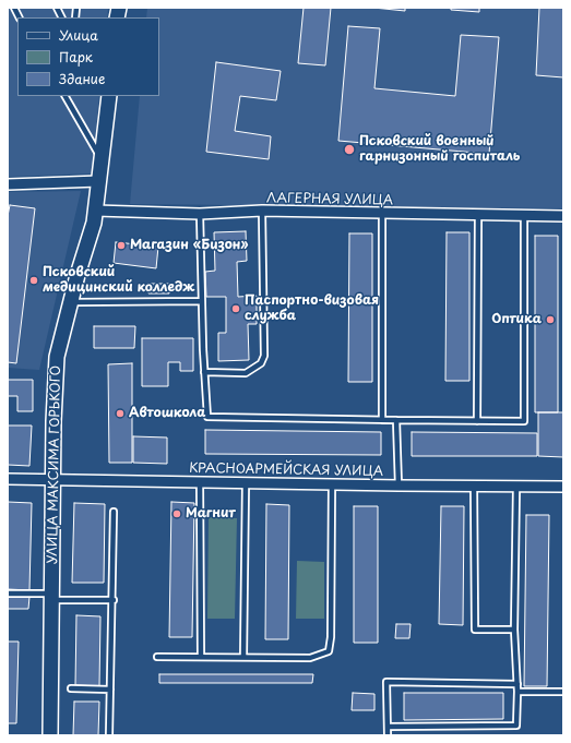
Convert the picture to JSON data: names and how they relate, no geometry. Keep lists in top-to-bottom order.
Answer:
{
  "streets": {
    "main road": ["УЛИЦА МАКСИМА ГОРЬКОГО"],
    "street": ["ЛАГЕРНАЯ УЛИЦА", "КРАСНОАРМЕЙСКАЯ УЛИЦА"]
  },
  "crossings": [
    ["ЛАГЕРНАЯ УЛИЦА", "УЛИЦА МАКСИМА ГОРЬКОГО"],
    ["УЛИЦА МАКСИМА ГОРЬКОГО", "КРАСНОАРМЕЙСКАЯ УЛИЦА"]
  ],
  "places": [
    "Псковский военный гарнизонный госпиталь",
    "Магазин «Бизон»",
    "Псковский медицинский колледж",
    "Паспортно-визовая служба",
    "Оптика",
    "Автошкола",
    "Магнит"
  ],
  "legend": ["Улица", "Парк", "Здание"]
}
